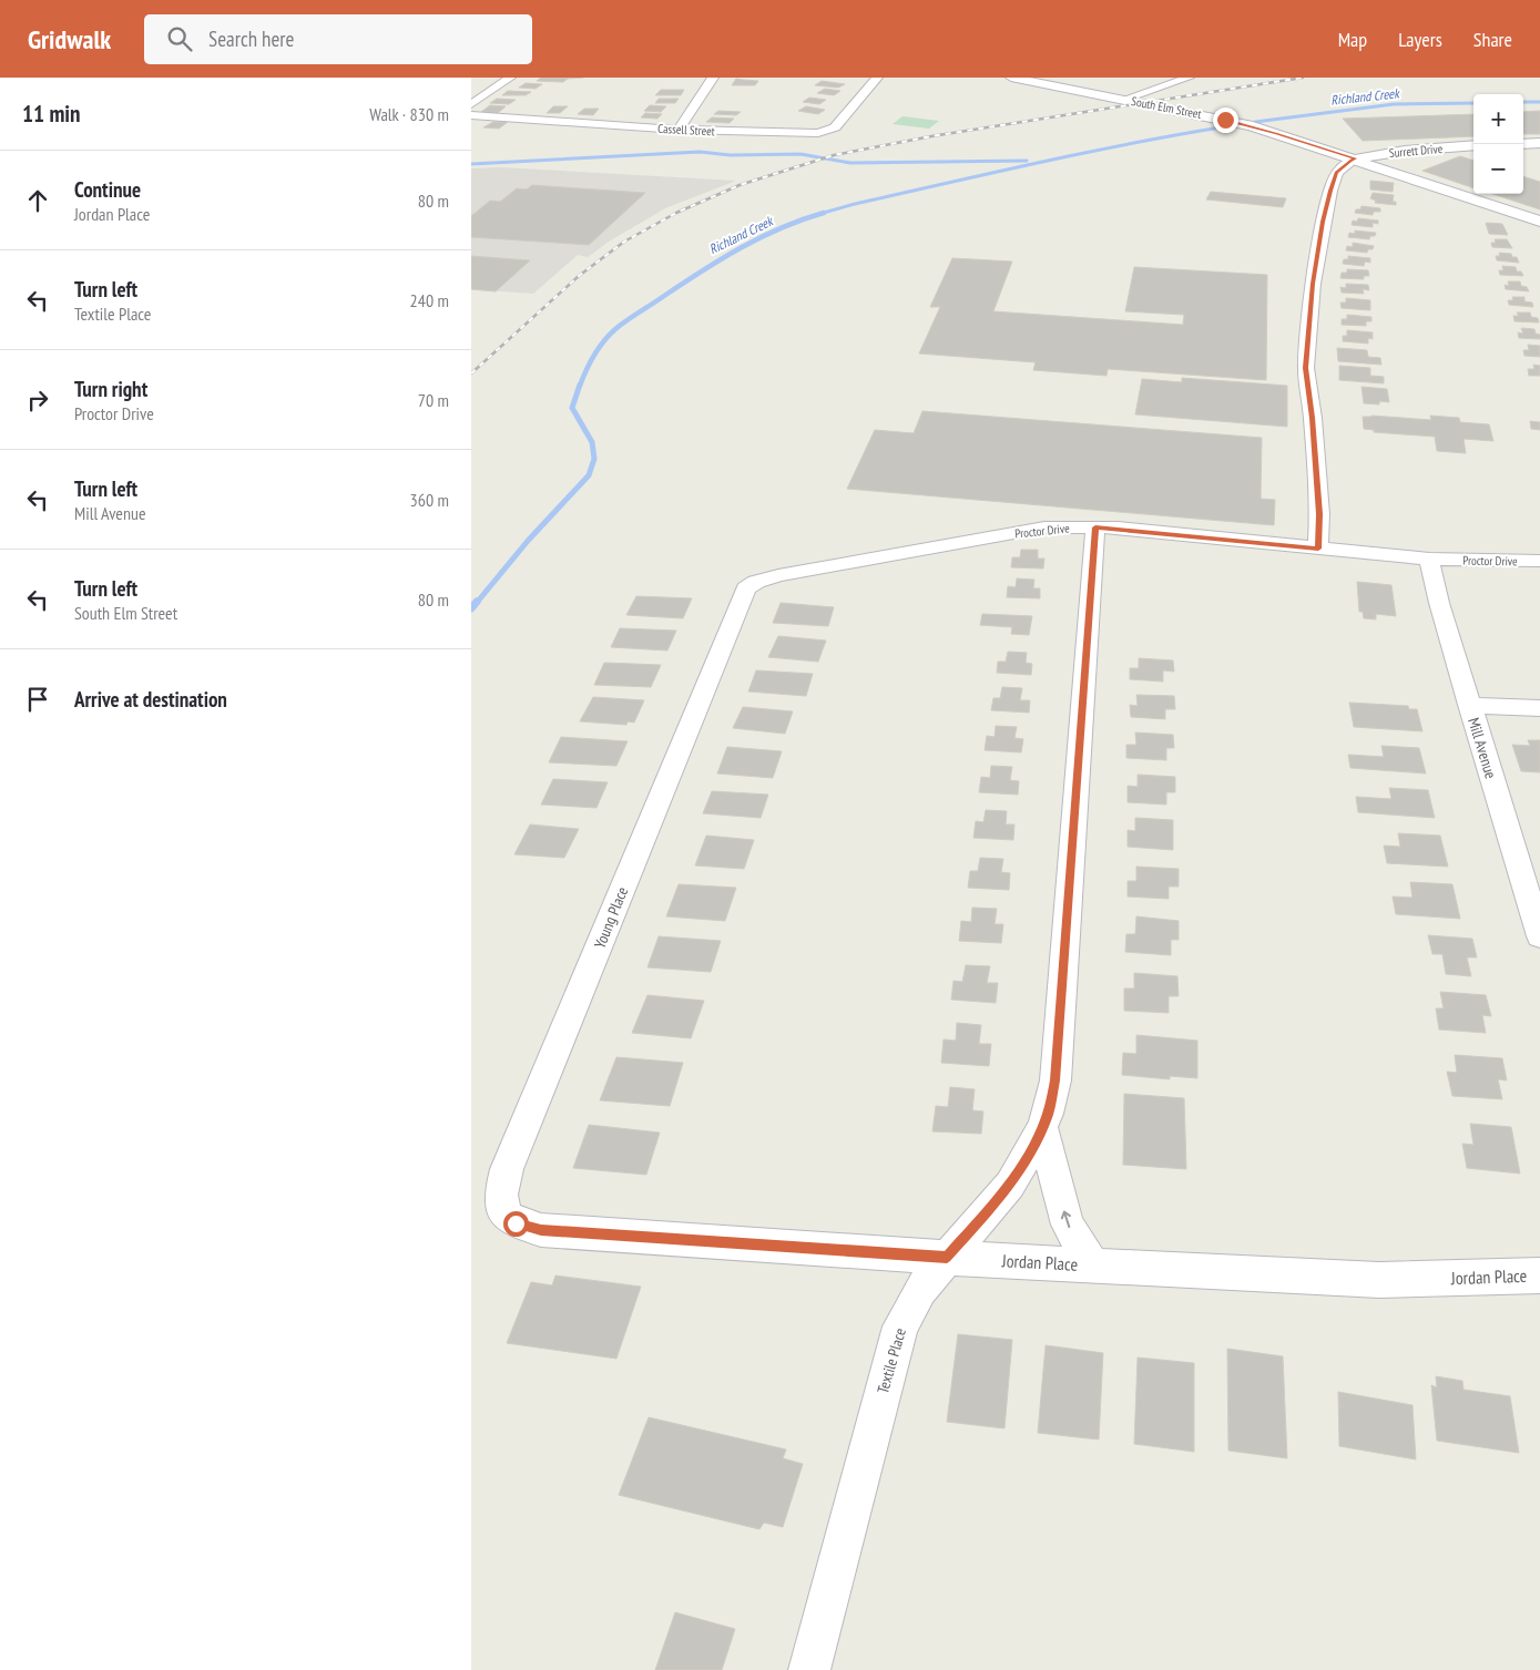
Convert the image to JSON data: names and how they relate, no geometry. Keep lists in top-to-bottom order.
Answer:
{
  "streets": {
    "street": [
      "South Elm Street",
      "Cassell Street",
      "Surrett Drive",
      "Proctor Drive",
      "Mill Avenue",
      "Young Place",
      "Jordan Place",
      "Textile Place"
    ]
  },
  "crossings": [
    ["South Elm Street", "Surrett Drive"],
    ["Proctor Drive", "Mill Avenue"],
    ["Proctor Drive", "Young Place"],
    ["Proctor Drive", "Textile Place"],
    ["Young Place", "Jordan Place"],
    ["Jordan Place", "Textile Place"]
  ],
  "water": ["Richland Creek"],
  "page": {
    "header": "Gridwalk",
    "search": "Search here",
    "nav": ["Map", "Layers", "Share"],
    "heading": ["11 min", "Walk · 830 m"],
    "map_buttons": ["+", "−"],
    "list": [
      ["Continue", "Jordan Place", "80 m"],
      ["Turn left", "Textile Place", "240 m"],
      ["Turn right", "Proctor Drive", "70 m"],
      ["Turn left", "Mill Avenue", "360 m"],
      ["Turn left", "South Elm Street", "80 m"],
      "Arrive at destination"
    ]
  }
}
